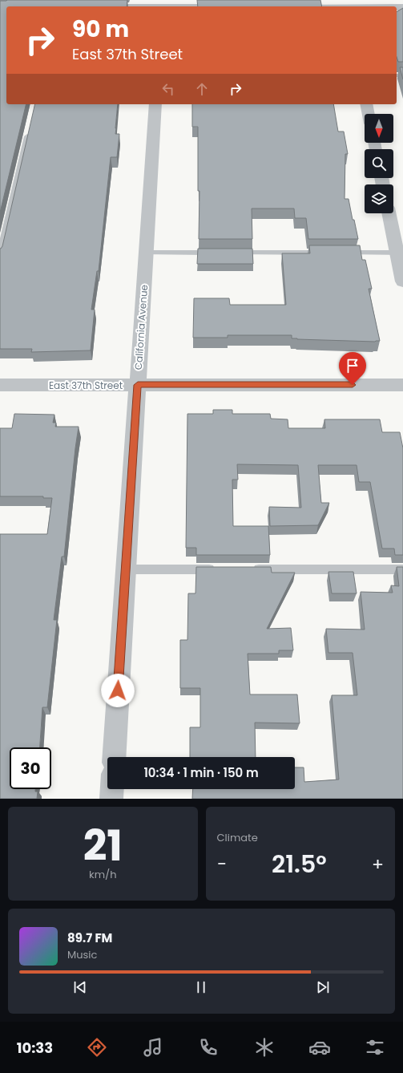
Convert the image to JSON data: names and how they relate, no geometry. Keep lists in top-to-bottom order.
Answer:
{
  "streets": {
    "street": ["California Avenue", "East 37th Street"]
  },
  "crossings": [
    ["California Avenue", "East 37th Street"]
  ],
  "north": "bottom",
  "page": {
    "turn": ["90 m", "East 37th Street"],
    "limit": "30",
    "trip": "10:34 · 1 min · 150 m",
    "tile": [
      ["21", "km/h"],
      "Climate"
    ],
    "heat": ["−", "21.5°", "+"],
    "song": ["89.7 FM", "Music"],
    "tabs": "10:33"
  }
}
